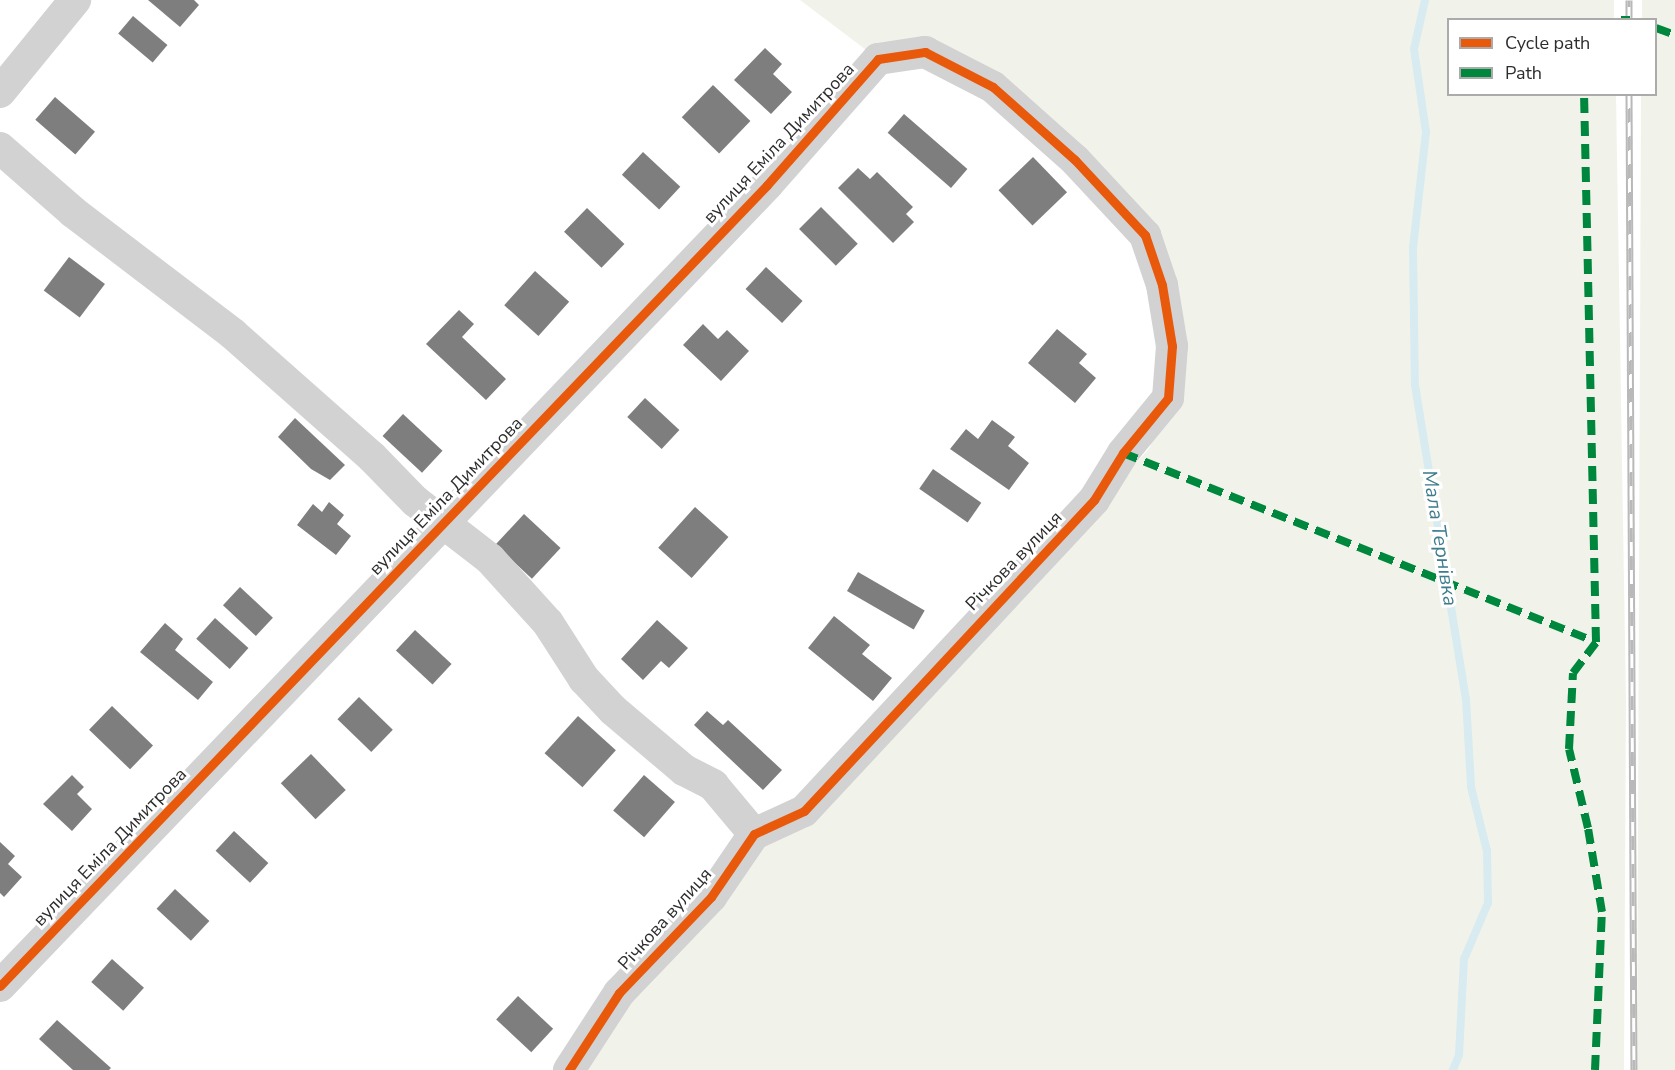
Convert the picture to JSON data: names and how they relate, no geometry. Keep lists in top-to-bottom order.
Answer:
{
  "streets": {
    "street": ["вулиця Еміла Димитрова", "Річкова вулиця"]
  },
  "crossings": [
    ["вулиця Еміла Димитрова", "Річкова вулиця"]
  ],
  "water": ["Мала Тернівка"],
  "legend": ["Cycle path", "Path"]
}
